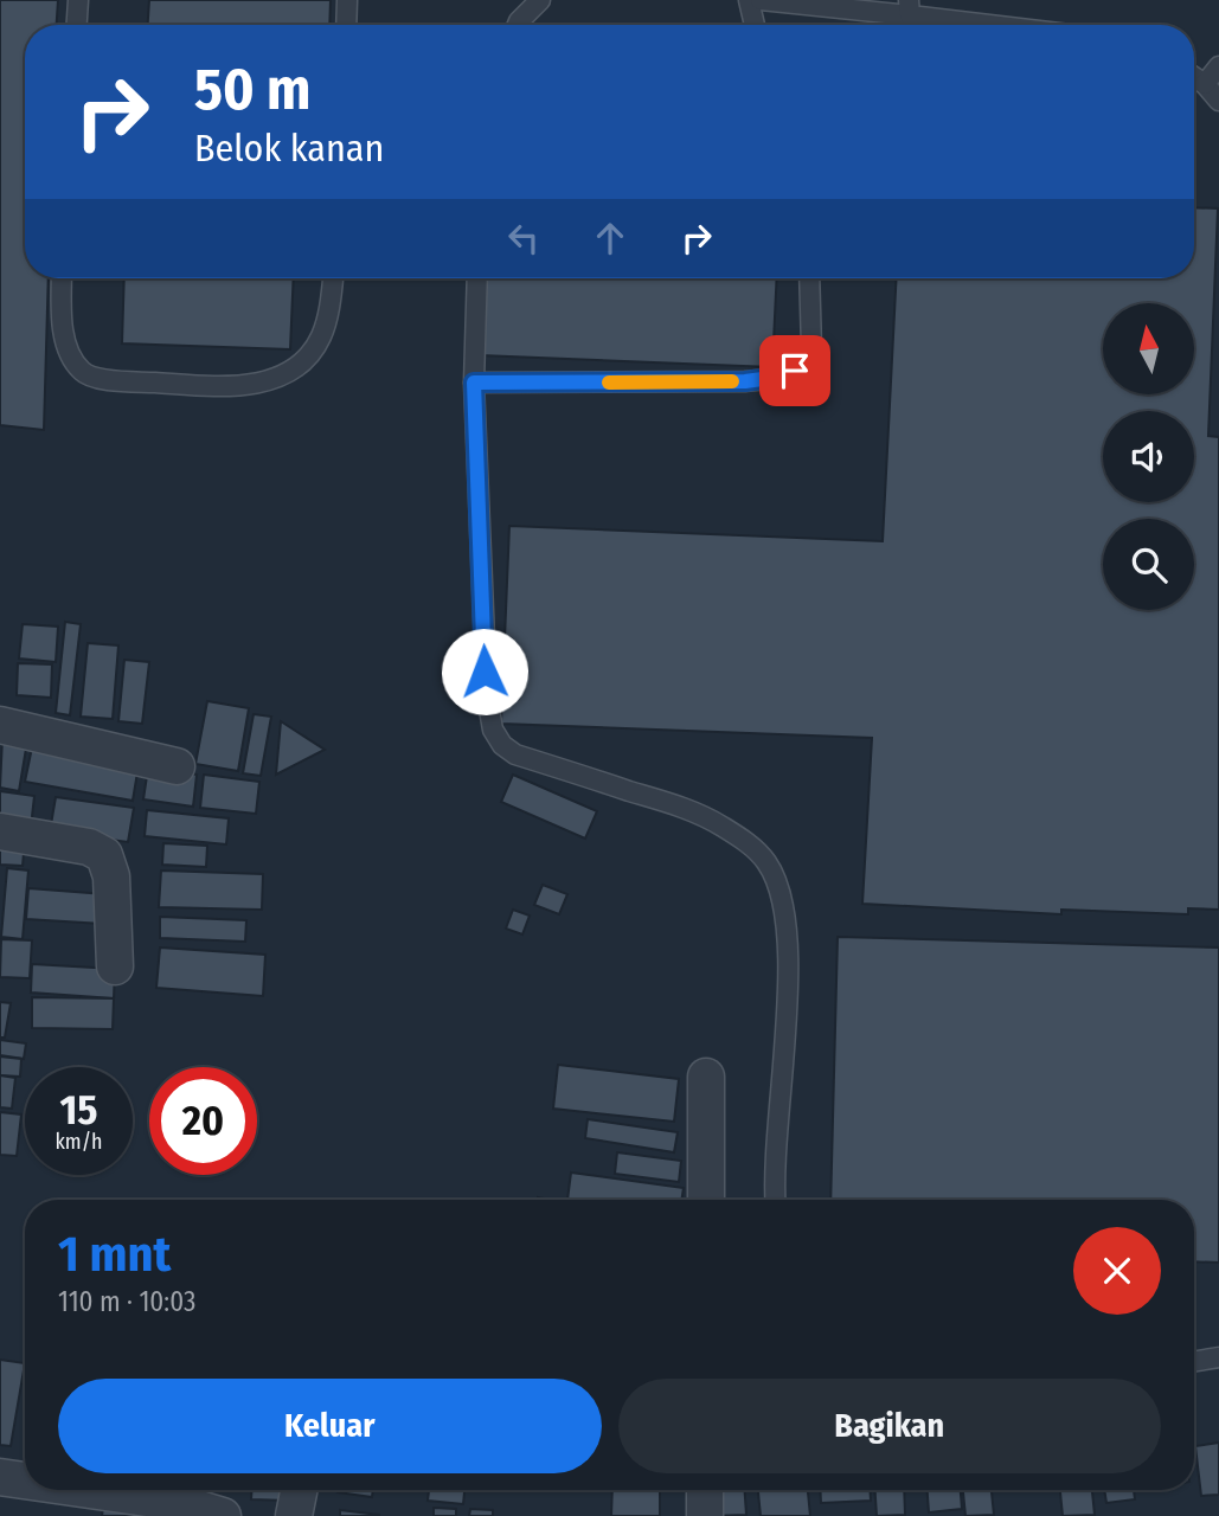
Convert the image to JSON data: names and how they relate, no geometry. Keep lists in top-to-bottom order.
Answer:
{
  "north": "top",
  "page": {
    "turn": ["50 m", "Belok kanan"],
    "speed": "15 km/h",
    "limit": "20",
    "heading": ["1 mnt", "110 m · 10:03"],
    "buttons": ["Keluar", "Bagikan"]
  }
}
